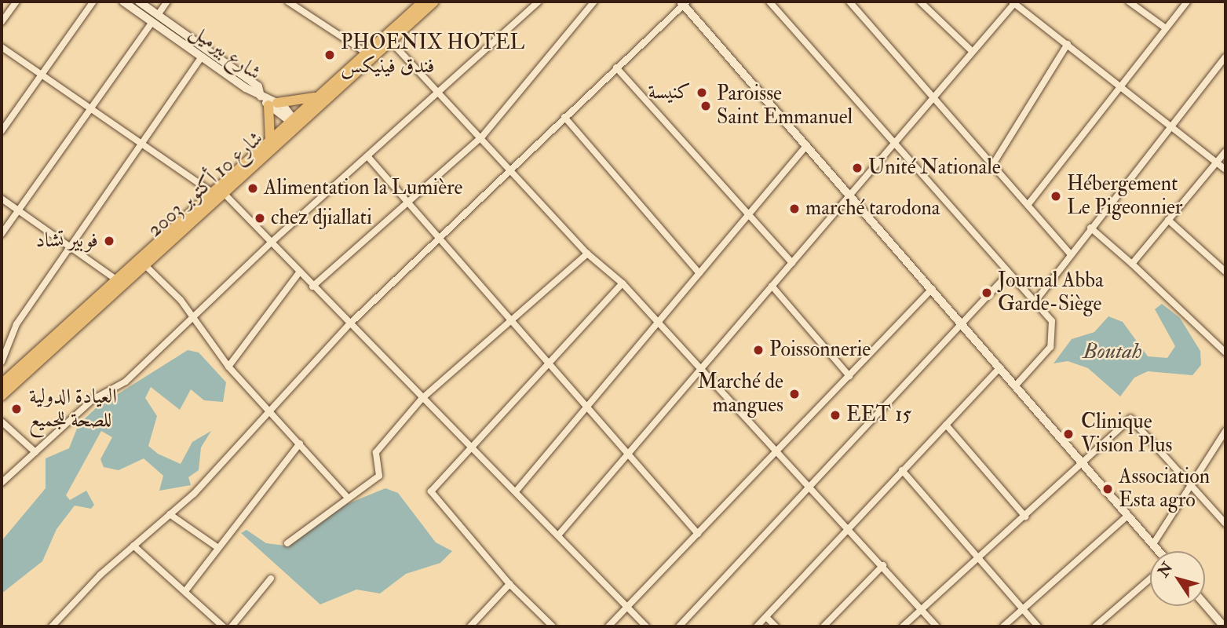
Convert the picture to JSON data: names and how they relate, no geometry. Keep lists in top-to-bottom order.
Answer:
{
  "streets": {
    "highway": ["شارع 10 أكتوبر 2003"],
    "street": ["شارع بيرميل"]
  },
  "water": ["Boutah"],
  "places": [
    "PHOENIX HOTEL فندق فينيكس",
    "كنيسة",
    "Paroisse Saint Emmanuel",
    "Unité Nationale",
    "Alimentation la Lumière",
    "Hébergement Le Pigeonnier",
    "marché tarodona",
    "chez djiallati",
    "فوبير تشاد",
    "Journal Abba Garde-Siège",
    "Poissonnerie",
    "Marché de mangues",
    "العيادة الدولية للصحة للجميع",
    "EET 15",
    "Clinique Vision Plus",
    "Association Esta agro"
  ],
  "north": "top left"
}
